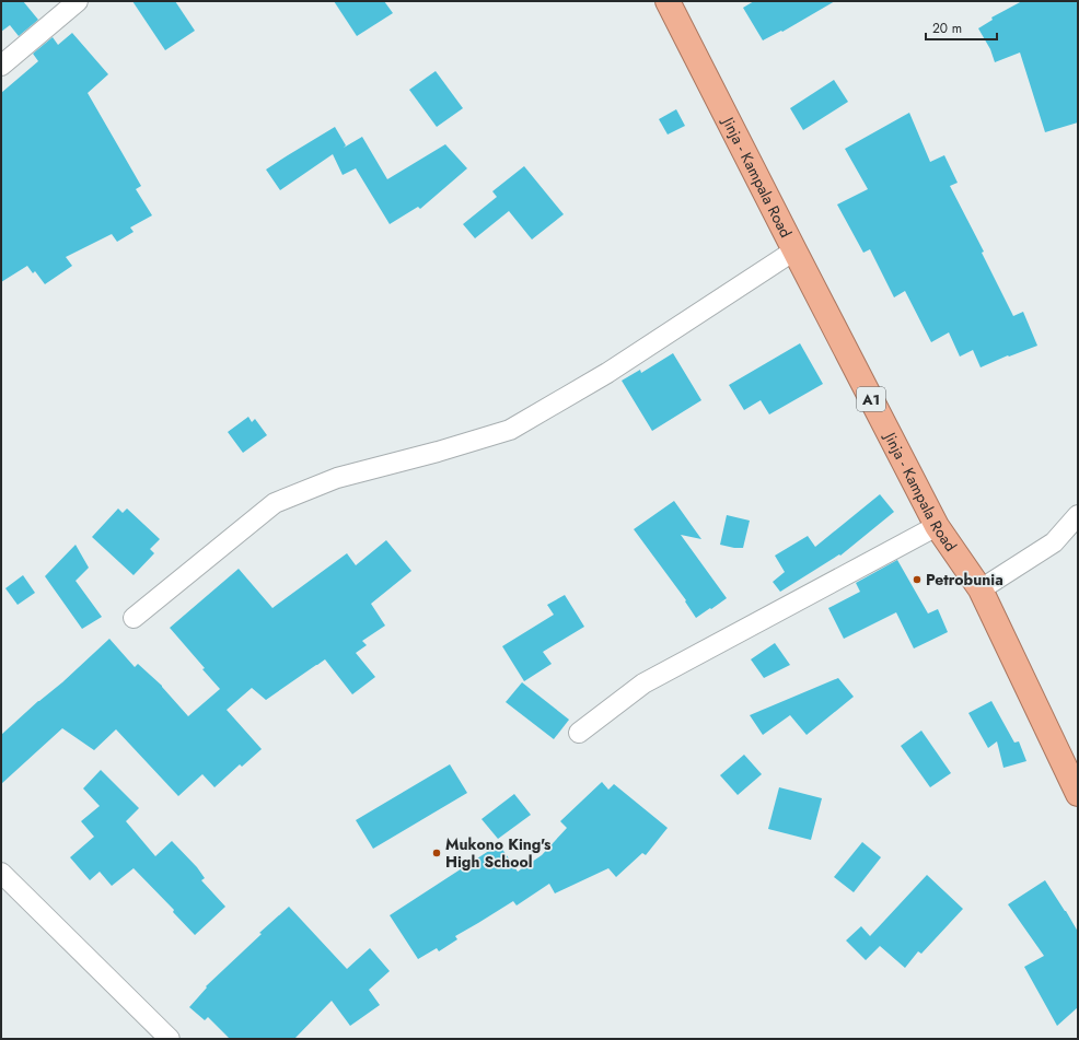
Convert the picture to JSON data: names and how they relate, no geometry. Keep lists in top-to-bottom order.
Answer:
{
  "streets": {
    "highway": ["Jinja - Kampala Road", "A1"]
  },
  "places": ["Petrobunia", "Mukono King's High School"],
  "scale_bar": "20 m"
}
